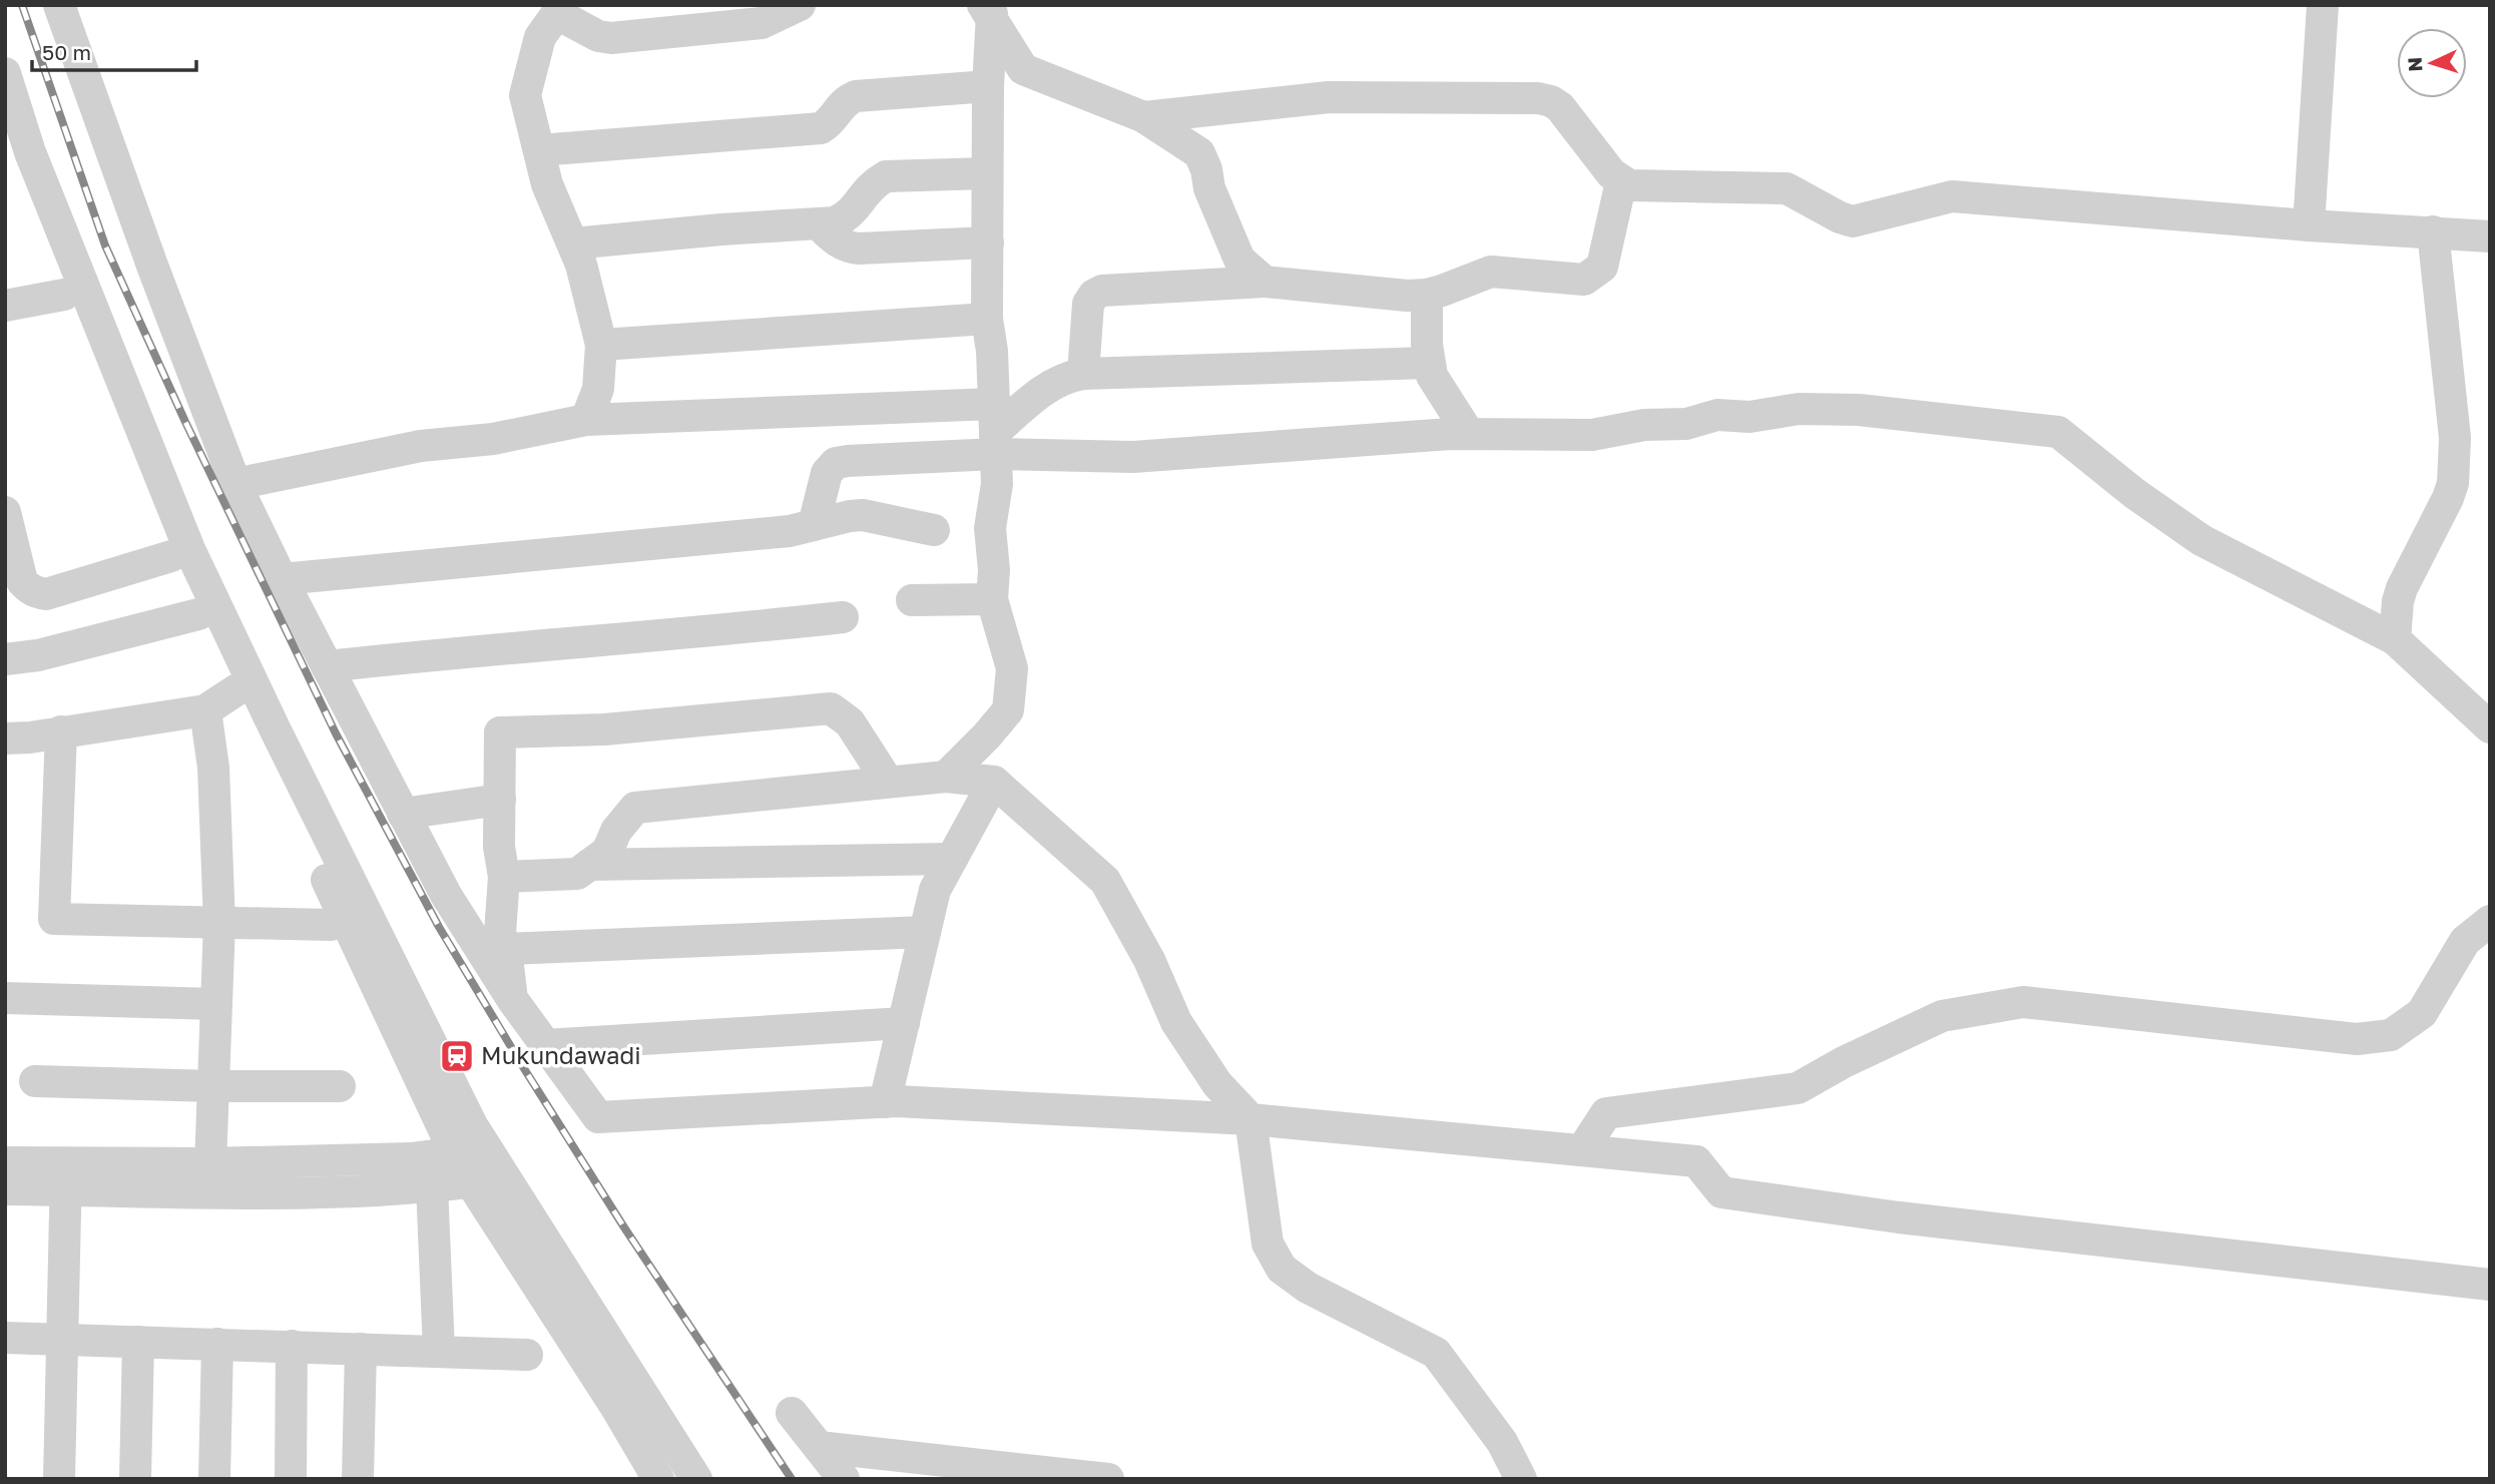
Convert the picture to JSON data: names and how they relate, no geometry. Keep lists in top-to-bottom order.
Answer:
{
  "places": {
    "station": ["Mukundawadi"]
  },
  "scale_bar": "50 m",
  "north": "left"
}
